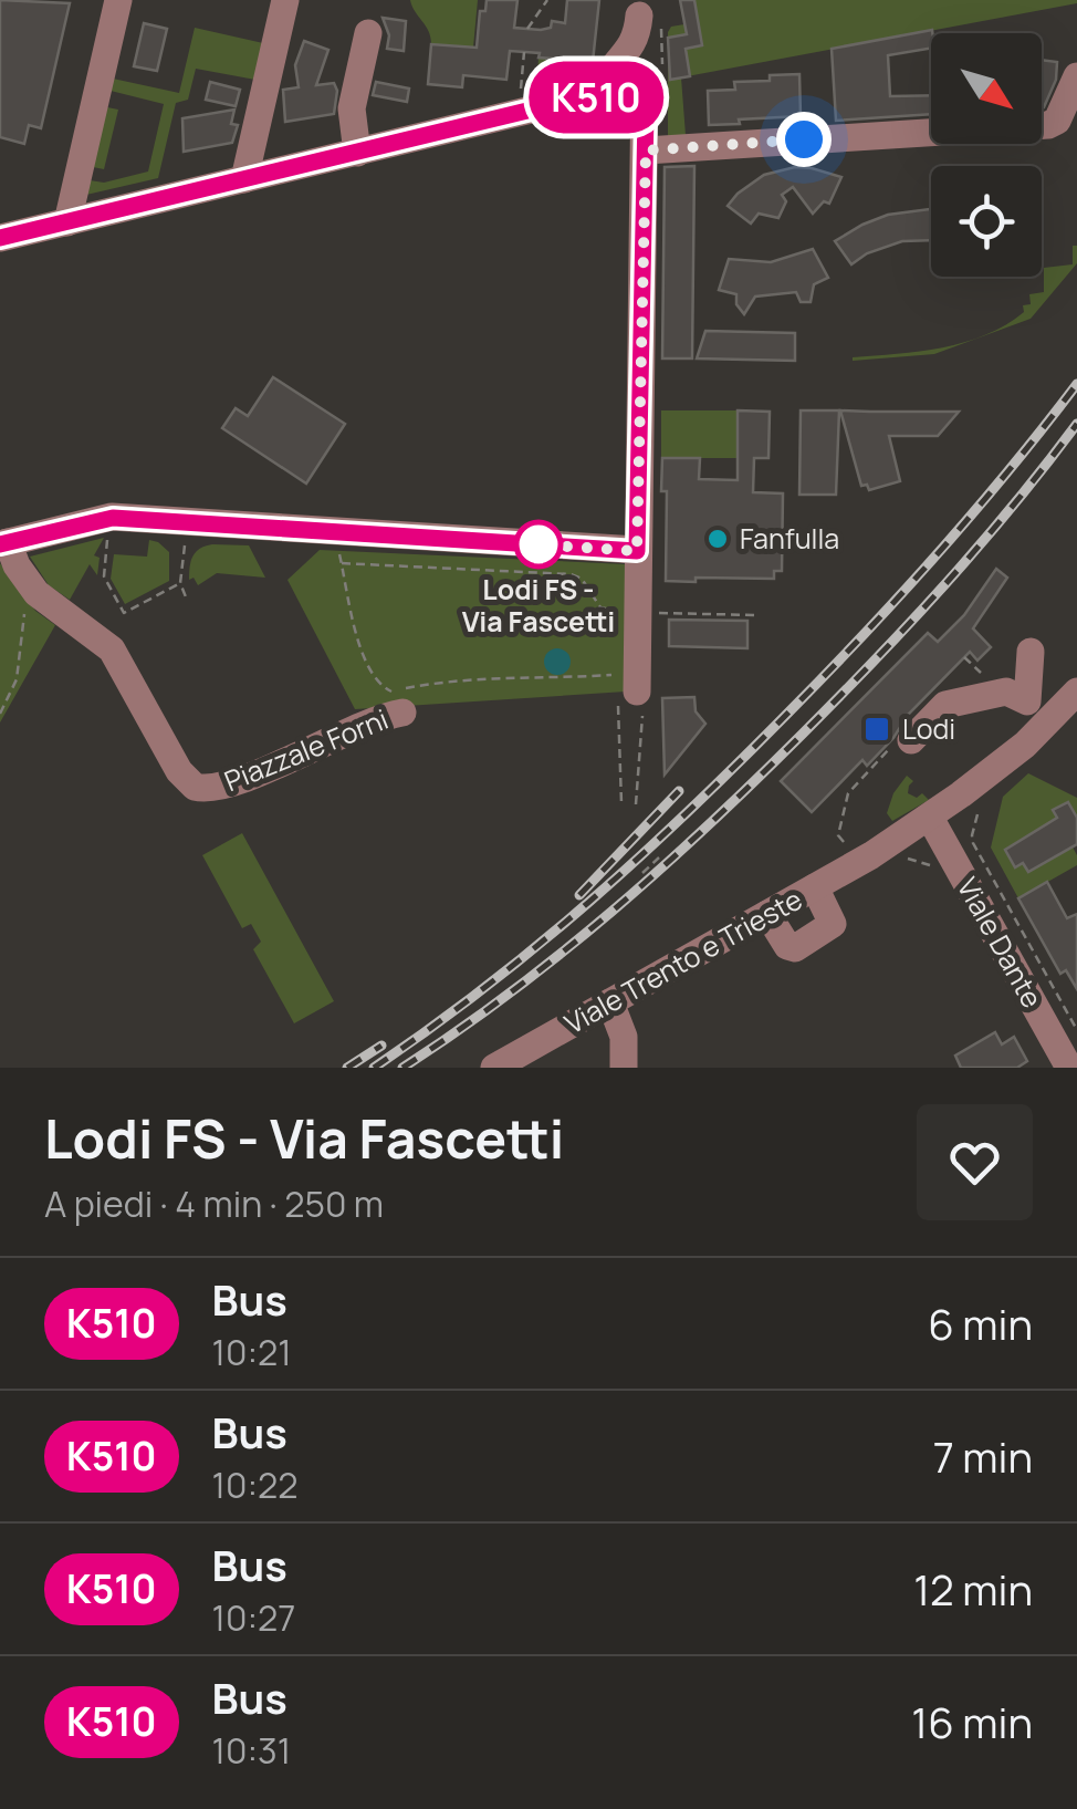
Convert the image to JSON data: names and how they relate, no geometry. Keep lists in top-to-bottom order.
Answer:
{
  "streets": {
    "street": ["Piazzale Forni", "Viale Dante", "Viale Trento e Trieste"]
  },
  "crossings": [
    ["Viale Dante", "Viale Trento e Trieste"]
  ],
  "places": {
    "other": ["Fanfulla", "Lodi FS - Via Fascetti"],
    "transit": ["Lodi"]
  },
  "lines": ["bus line K510"],
  "north": "bottom right",
  "page": {
    "on_map": "K510",
    "heading": ["Lodi FS - Via Fascetti", "A piedi · 4 min · 250 m"],
    "list": [
      {
        "mark": "K510",
        "name": "Bus",
        "note": "10:21",
        "value": "6 min"
      },
      {
        "mark": "K510",
        "name": "Bus",
        "note": "10:22",
        "value": "7 min"
      },
      {
        "mark": "K510",
        "name": "Bus",
        "note": "10:27",
        "value": "12 min"
      },
      {
        "mark": "K510",
        "name": "Bus",
        "note": "10:31",
        "value": "16 min"
      }
    ]
  }
}
